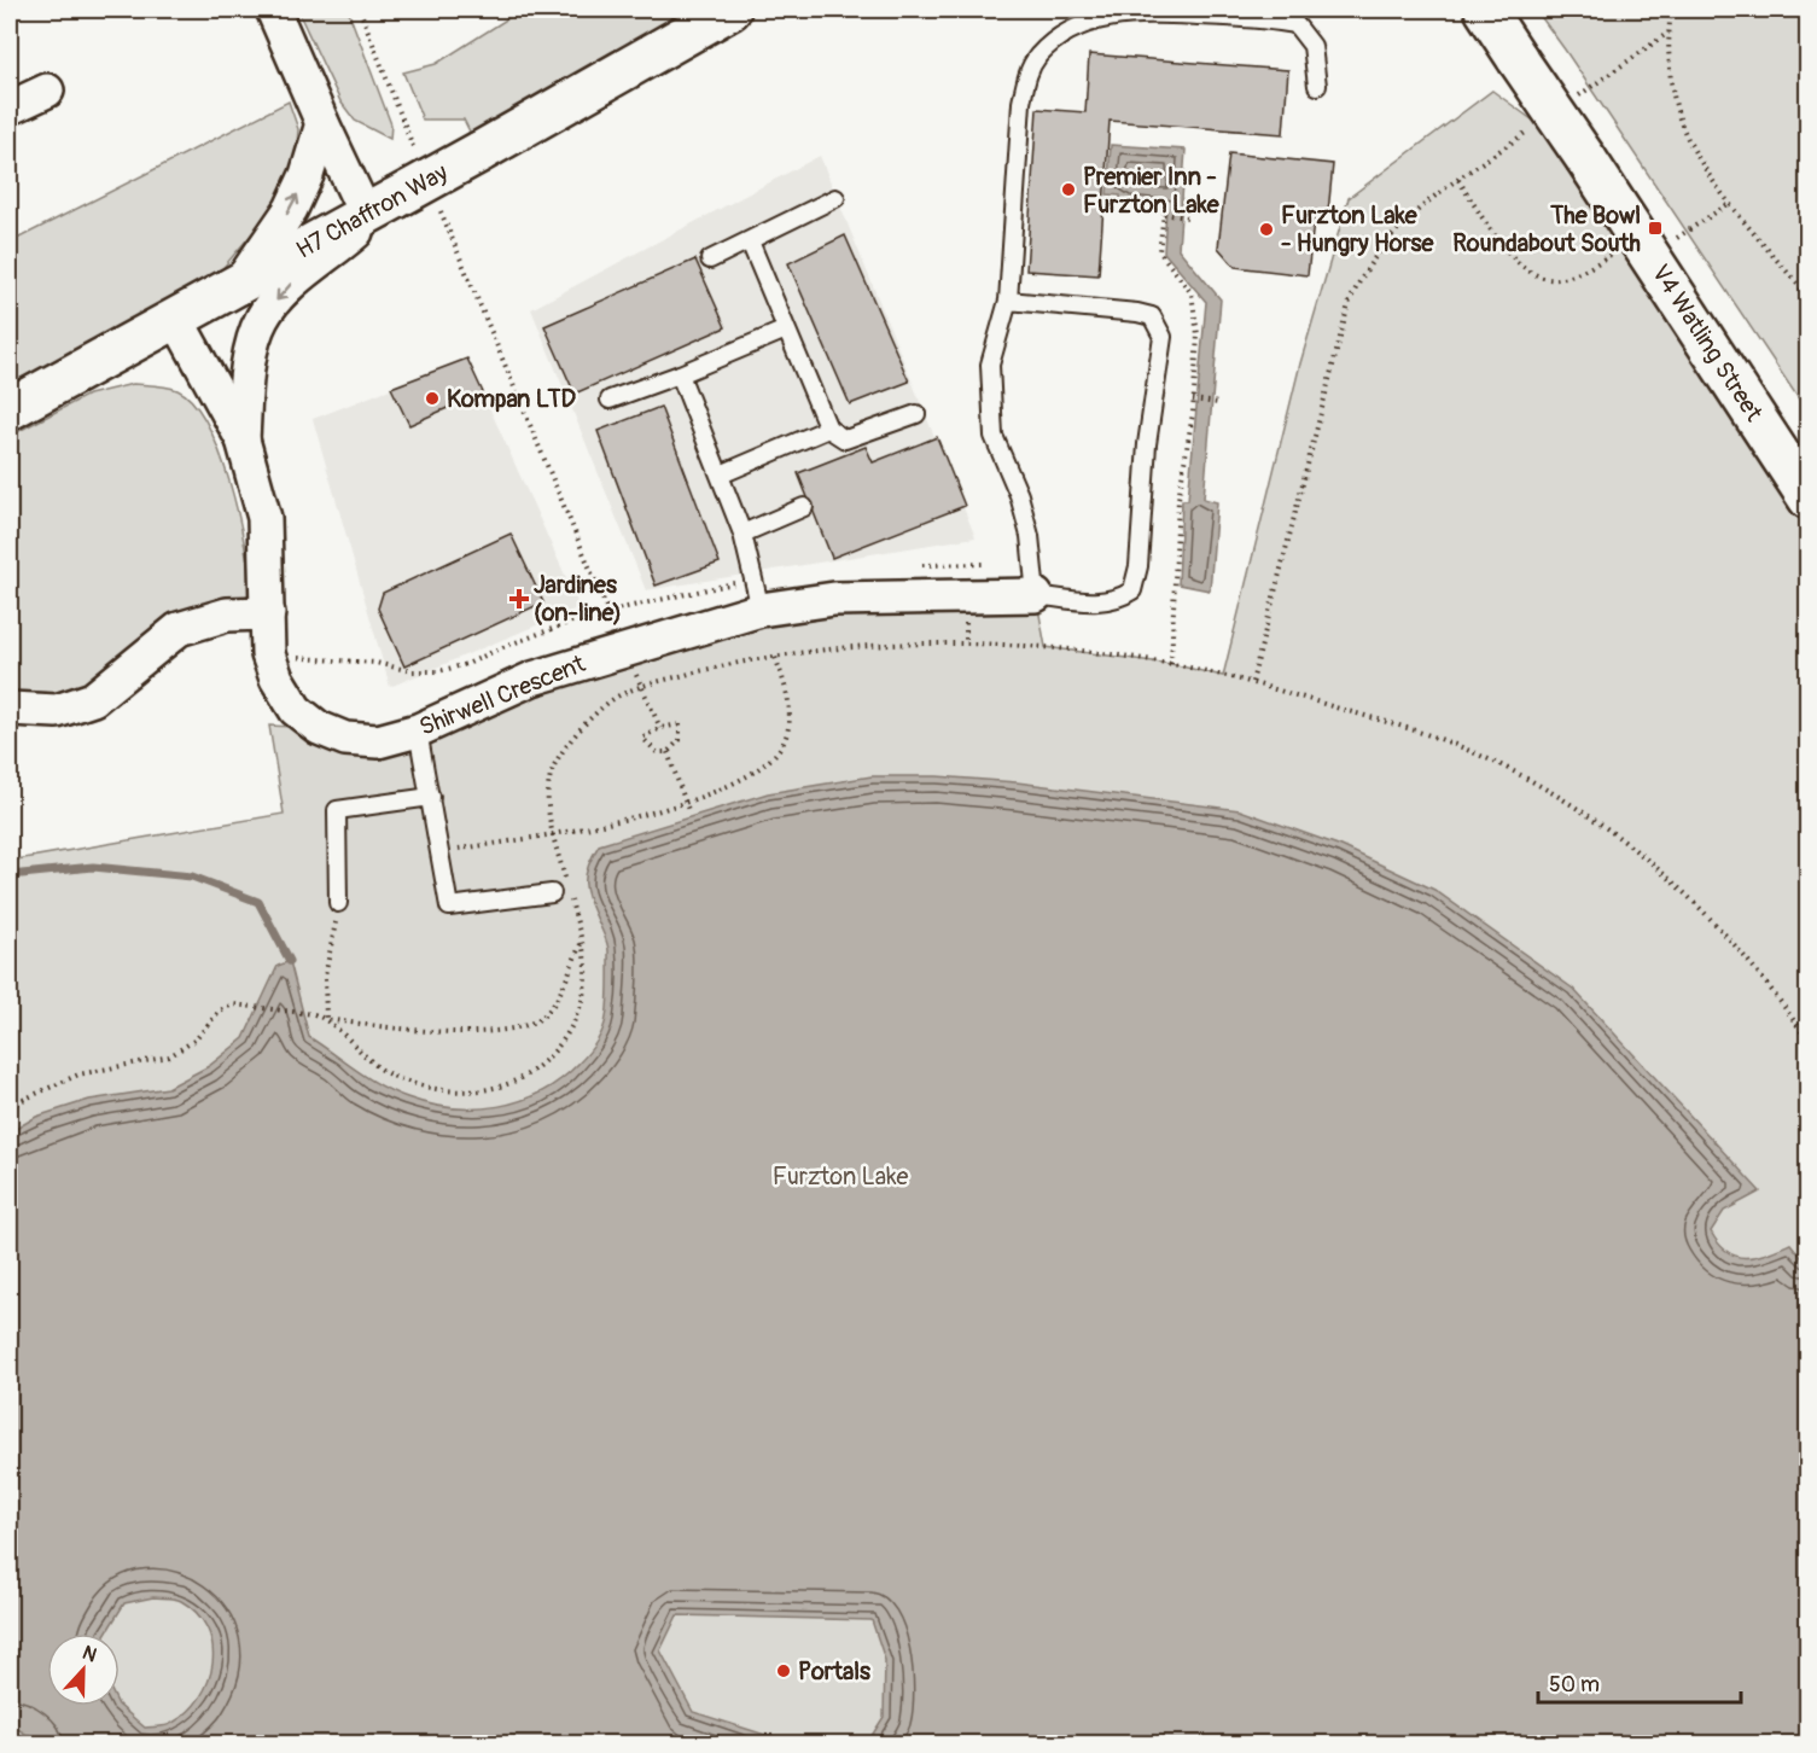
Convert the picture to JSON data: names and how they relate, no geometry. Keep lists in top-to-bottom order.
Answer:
{
  "streets": {
    "street": ["H7 Chaffron Way", "V4 Watling Street", "Shirwell Crescent"]
  },
  "crossings": [
    ["H7 Chaffron Way", "Shirwell Crescent"]
  ],
  "parks": ["Furzton Lake"],
  "places": {
    "other": [
      "Premier Inn - Furzton Lake",
      "Furzton Lake - Hungry Horse",
      "Kompan LTD",
      "Portals"
    ],
    "transit": ["The Bowl Roundabout South"],
    "health": ["Jardines (on-line)"]
  },
  "scale_bar": "50 m",
  "north": "top"
}
